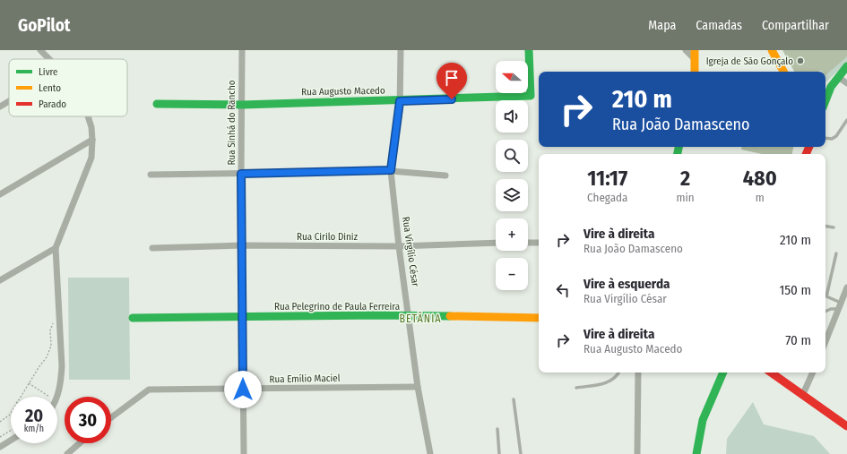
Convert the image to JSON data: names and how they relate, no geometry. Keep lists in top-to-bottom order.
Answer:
{
  "streets": {
    "street": [
      "Rua Augusto Macedo",
      "Rua Sinhá do Rancho",
      "Rua Cirilo Diniz",
      "Rua Virgílio César",
      "Rua Pelegrino de Paula Ferreira",
      "Rua Emílio Maciel"
    ]
  },
  "crossings": [
    ["Rua Augusto Macedo", "Rua Sinhá do Rancho"],
    ["Rua Augusto Macedo", "Rua Virgílio César"],
    ["Rua Sinhá do Rancho", "Rua Cirilo Diniz"],
    ["Rua Sinhá do Rancho", "Rua Pelegrino de Paula Ferreira"],
    ["Rua Sinhá do Rancho", "Rua Emílio Maciel"],
    ["Rua Cirilo Diniz", "Rua Virgílio César"],
    ["Rua Virgílio César", "Rua Pelegrino de Paula Ferreira"],
    ["Rua Virgílio César", "Rua Emílio Maciel"]
  ],
  "districts": ["BETÂNIA"],
  "places": ["Igreja de São Gonçalo"],
  "legend": ["Livre", "Lento", "Parado"],
  "north": "left",
  "page": {
    "header": "GoPilot",
    "nav": ["Mapa", "Camadas", "Compartilhar"],
    "map_buttons": ["+", "−"],
    "turn": ["210 m", "Rua João Damasceno"],
    "eta": [
      "11:17",
      "Chegada",
      "2",
      "min",
      "480",
      "m"
    ],
    "list": [
      {
        "name": "Vire à direita",
        "note": "Rua João Damasceno",
        "value": "210 m"
      },
      {
        "name": "Vire à esquerda",
        "note": "Rua Virgílio César",
        "value": "150 m"
      },
      {
        "name": "Vire à direita",
        "note": "Rua Augusto Macedo",
        "value": "70 m"
      }
    ],
    "speed": "20 km/h",
    "limit": "30"
  }
}
